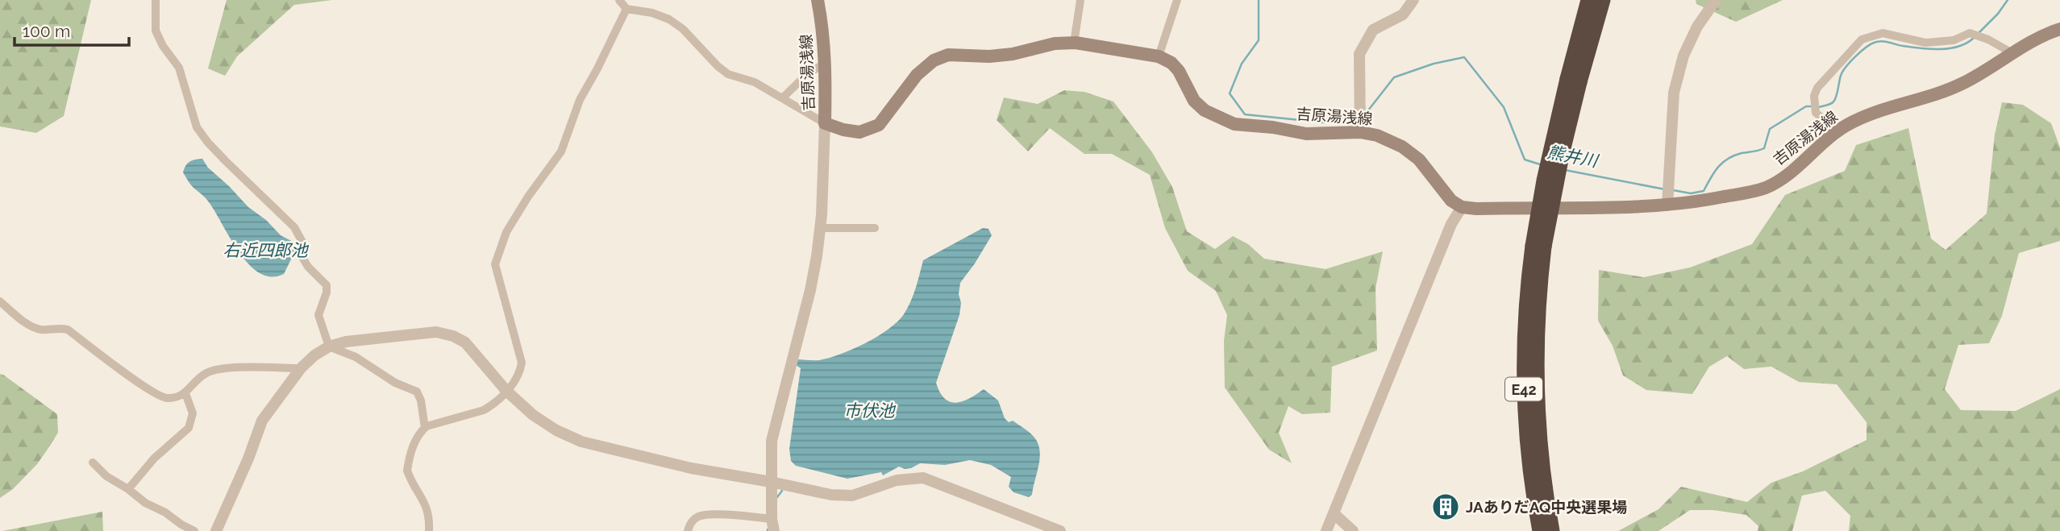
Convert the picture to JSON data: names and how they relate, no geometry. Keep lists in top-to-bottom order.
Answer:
{
  "streets": {
    "highway": ["E42"],
    "main road": ["吉原湯浅線"]
  },
  "water": ["熊井川", "右近四郎池", "市伏池"],
  "places": {
    "building": ["JAありだAQ中央選果場"]
  },
  "scale_bar": "100 m"
}
